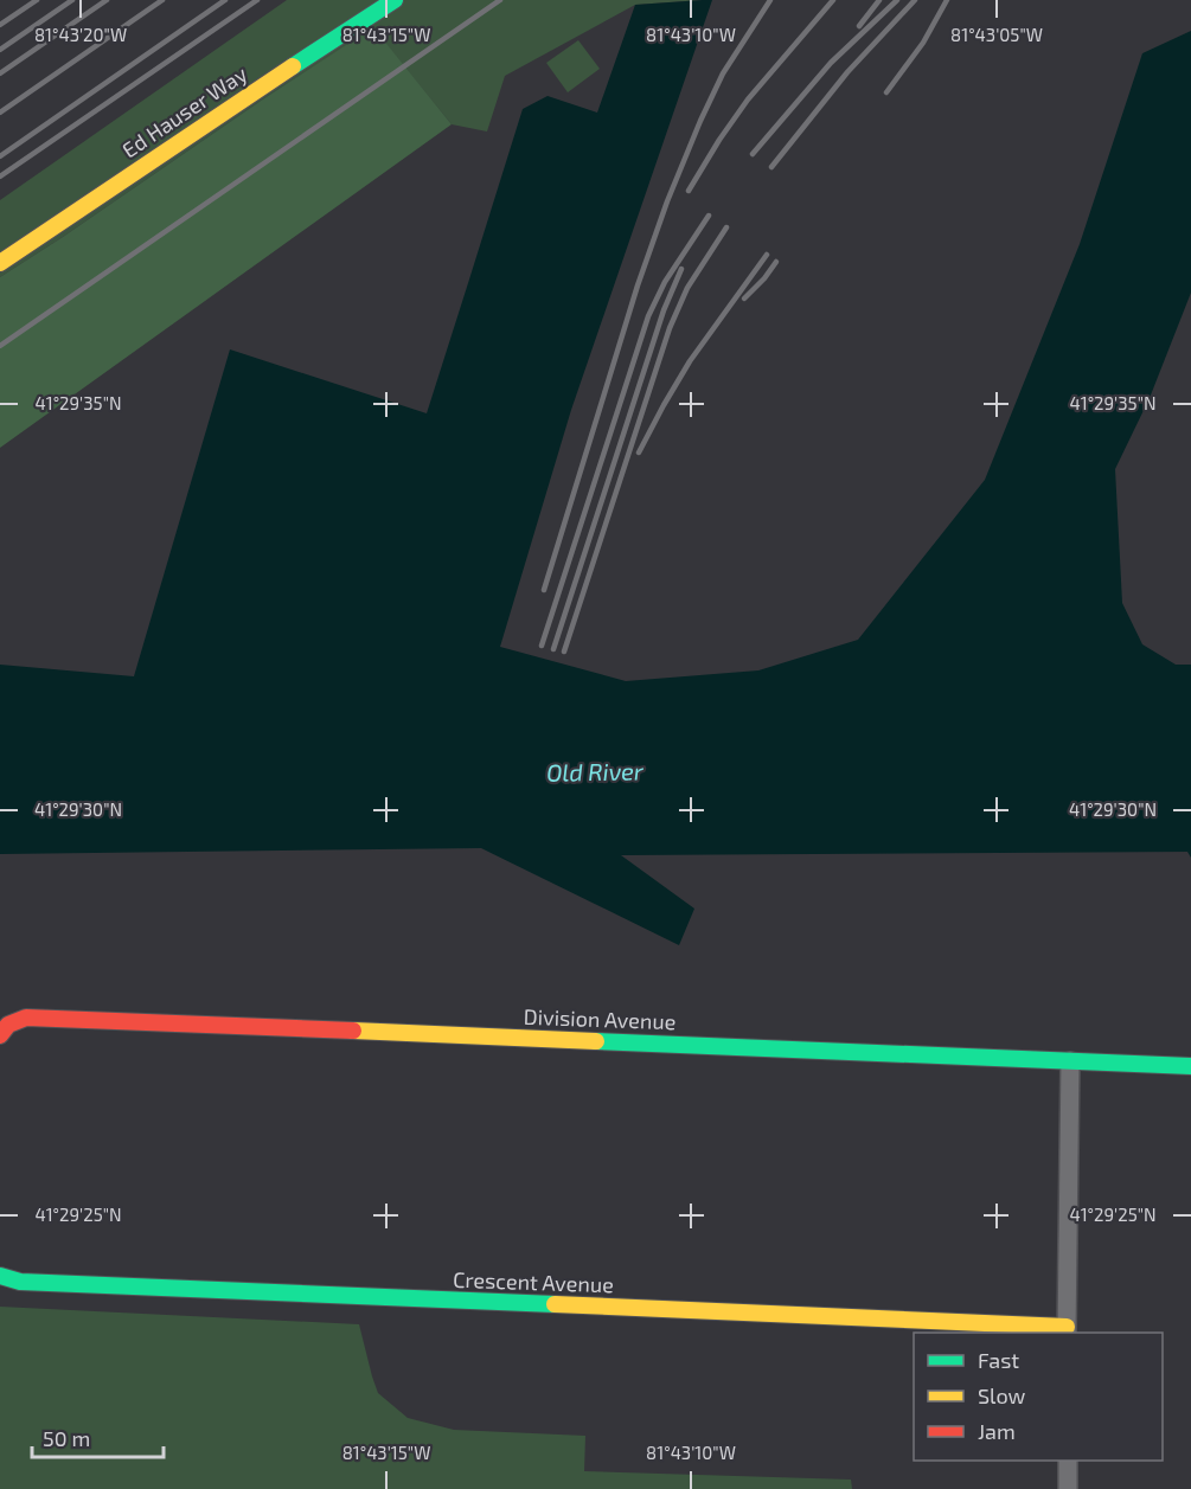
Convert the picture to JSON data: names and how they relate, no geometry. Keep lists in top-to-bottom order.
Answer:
{
  "streets": {
    "street": ["Ed Hauser Way", "Division Avenue", "Crescent Avenue"]
  },
  "water": ["Old River"],
  "legend": ["Fast", "Slow", "Jam"],
  "scale_bar": "50 m",
  "coordinates": [
    "81°43'20\"W",
    "81°43'15\"W",
    "81°43'10\"W",
    "81°43'05\"W",
    "41°29'35\"N",
    "41°29'30\"N",
    "41°29'25\"N"
  ]
}
